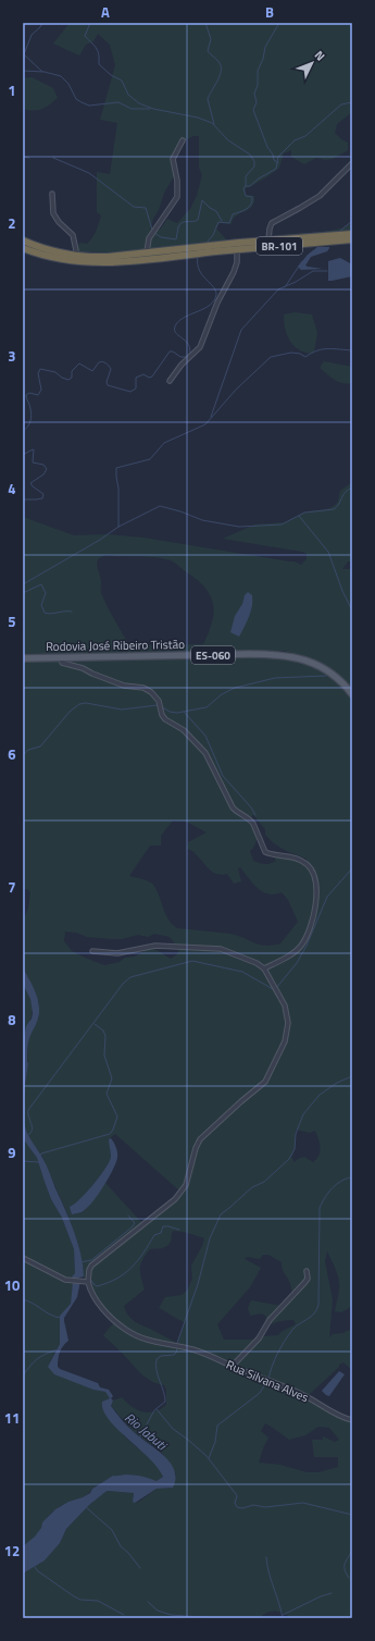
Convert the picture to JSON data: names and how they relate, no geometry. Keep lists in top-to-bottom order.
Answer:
{
  "streets": {
    "highway": ["BR-101"],
    "main road": ["Rodovia José Ribeiro Tristão", "ES-060"],
    "street": ["Rua Silvana Alves"]
  },
  "water": ["Rio Jabuti"],
  "north": "top right",
  "grid": {
    "columns": ["A", "B"],
    "rows": [
      "1",
      "2",
      "3",
      "4",
      "5",
      "6",
      "7",
      "8",
      "9",
      "10",
      "11",
      "12"
    ]
  }
}
